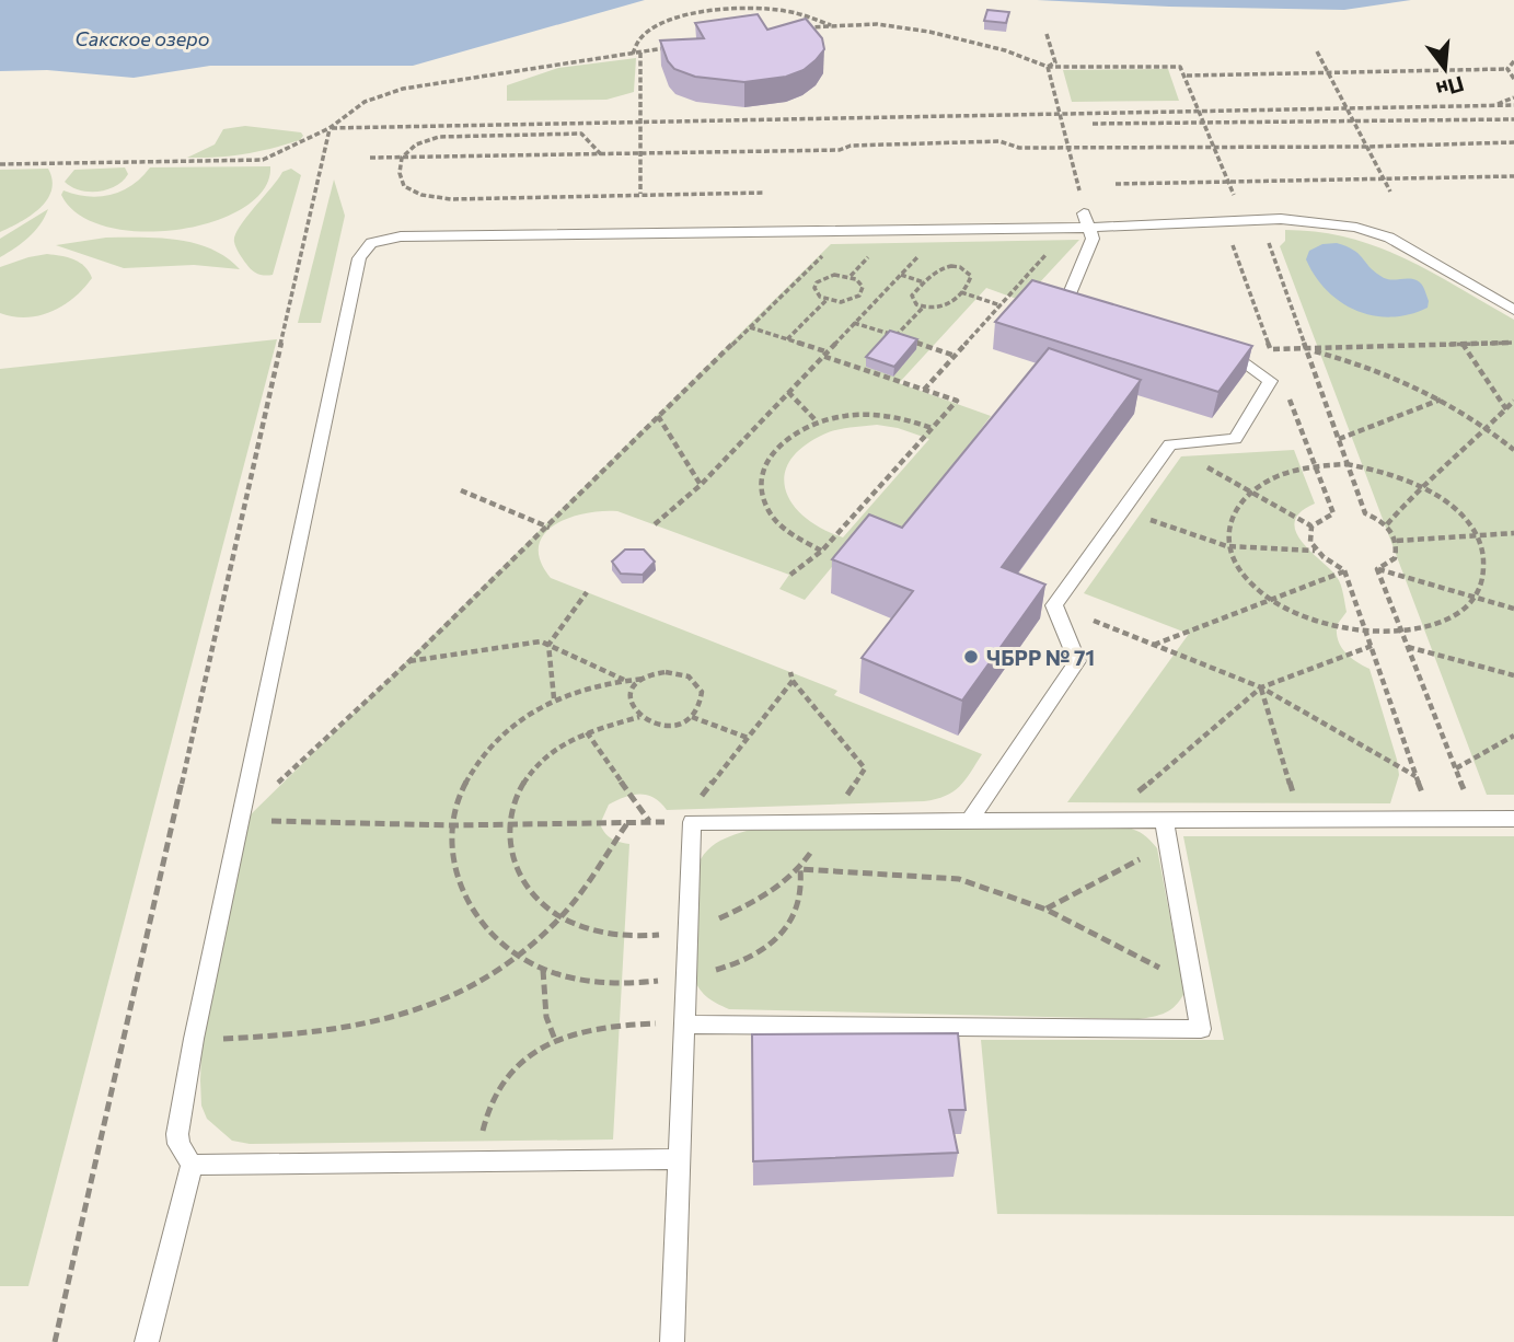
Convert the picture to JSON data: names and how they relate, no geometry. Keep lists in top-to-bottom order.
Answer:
{
  "water": ["Сакское озеро"],
  "places": ["ЧБРР № 71"],
  "north": "bottom"
}
